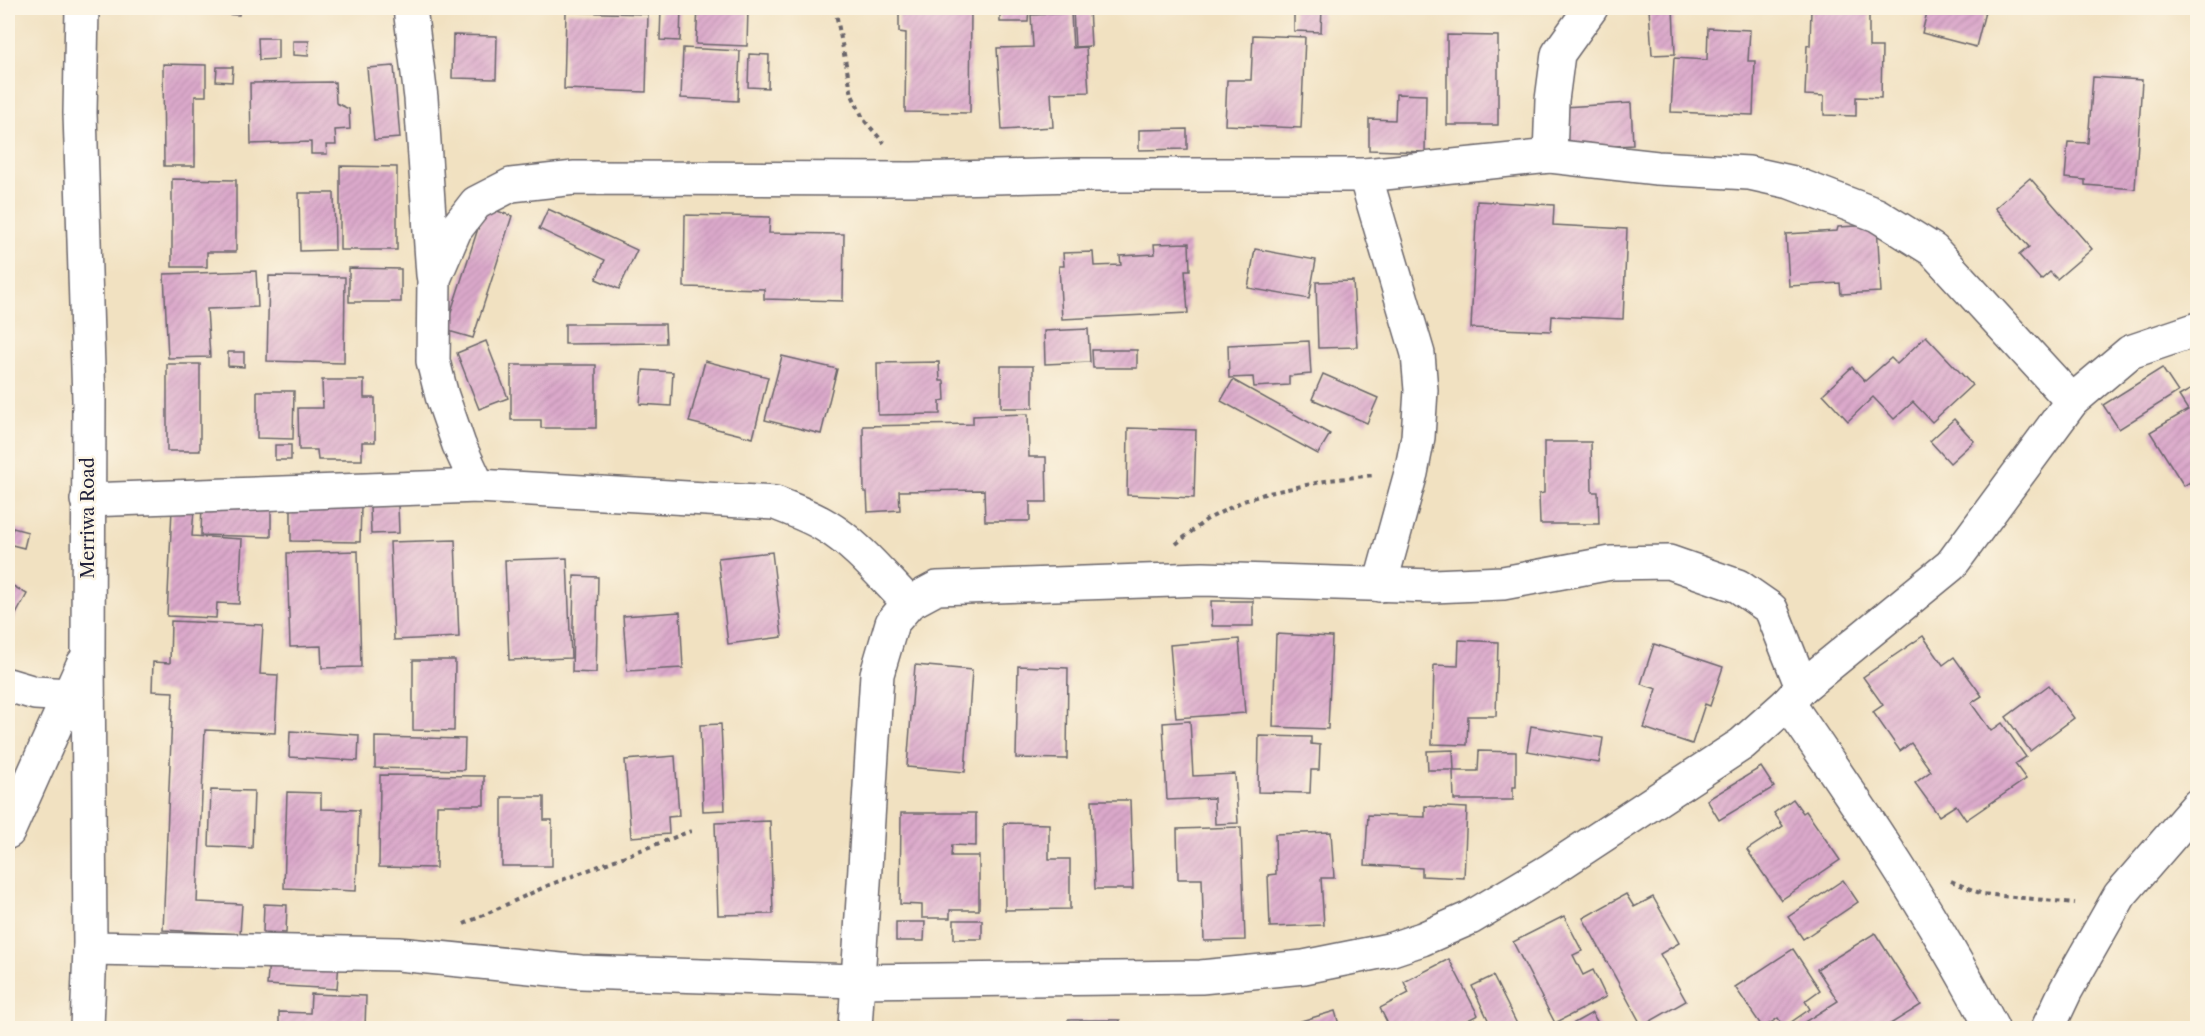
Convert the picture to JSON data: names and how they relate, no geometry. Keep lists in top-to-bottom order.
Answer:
{
  "streets": {
    "street": ["Merriwa Road"]
  }
}
